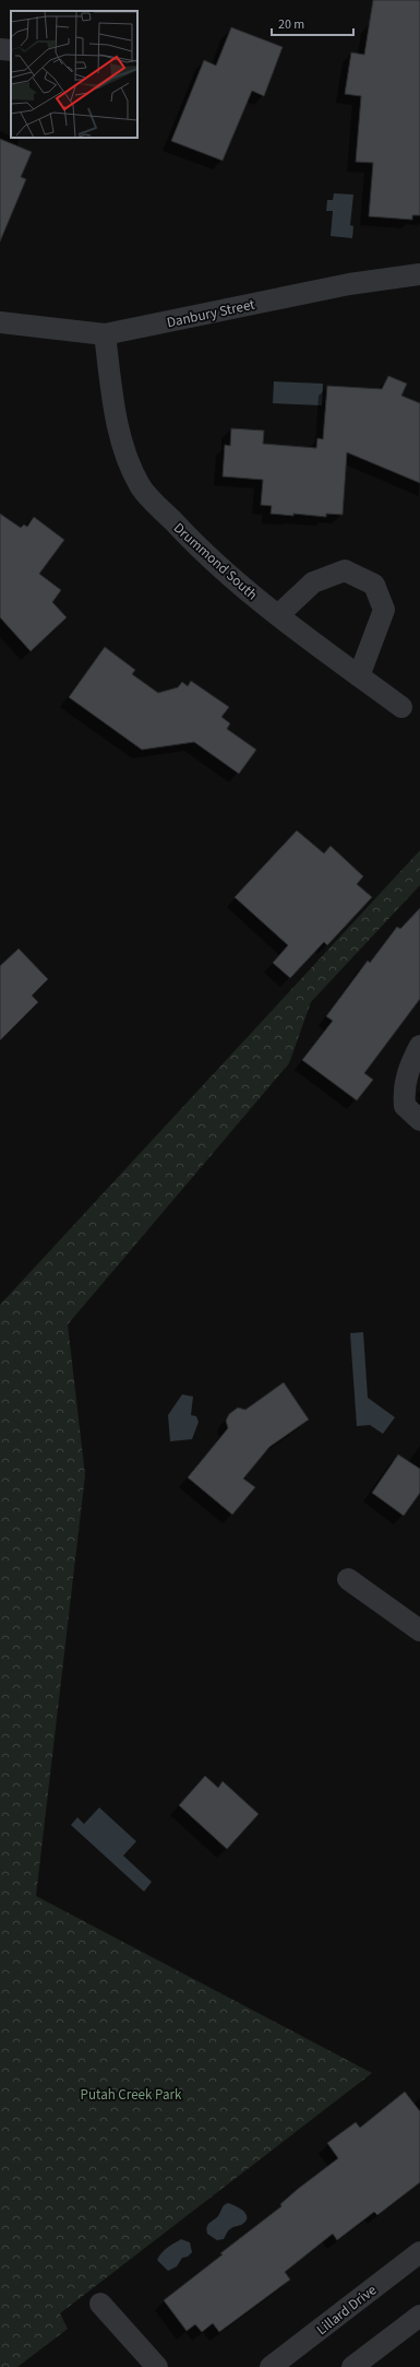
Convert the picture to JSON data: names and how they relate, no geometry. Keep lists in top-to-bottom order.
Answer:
{
  "streets": {
    "street": ["Danbury Street", "Drummond South", "Lillard Drive"]
  },
  "crossings": [
    ["Danbury Street", "Drummond South"]
  ],
  "parks": ["Putah Creek Park"],
  "scale_bar": "20 m"
}
